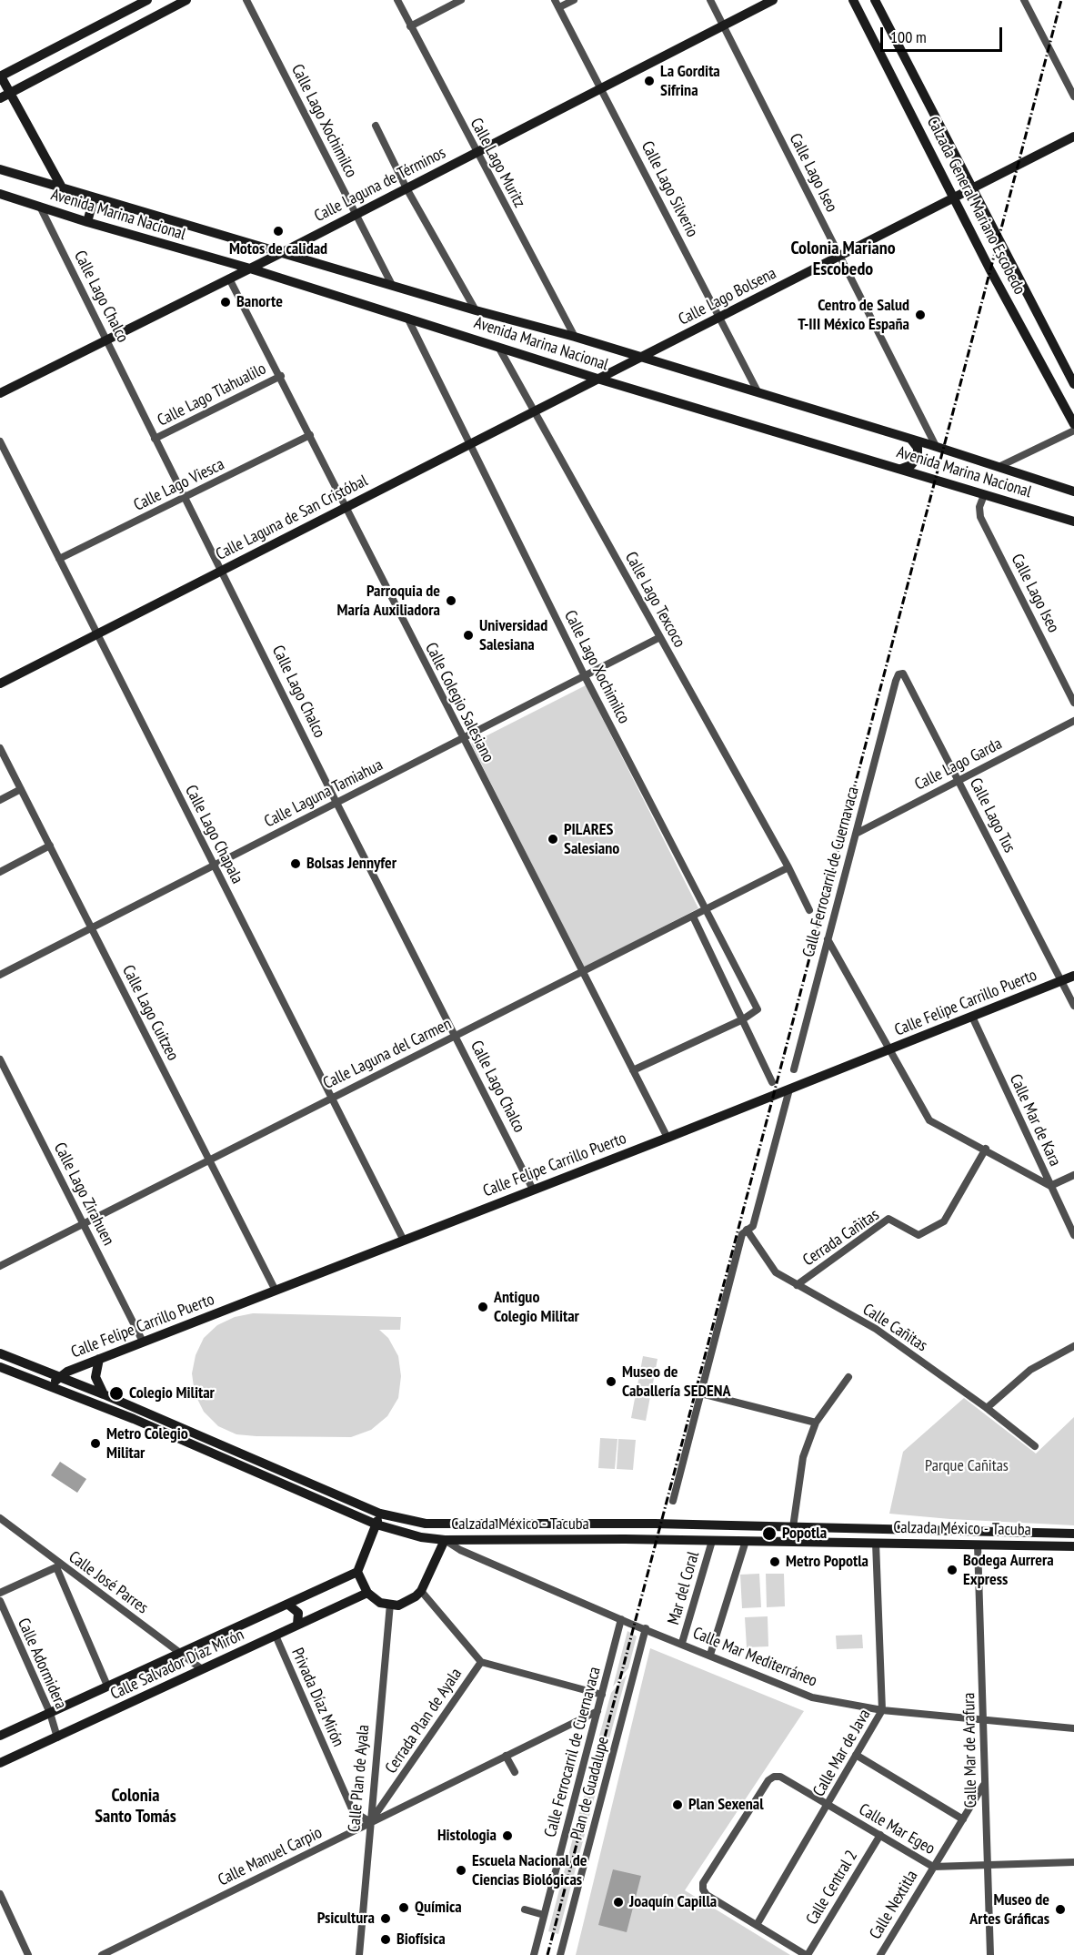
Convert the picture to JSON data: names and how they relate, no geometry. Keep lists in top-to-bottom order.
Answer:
{
  "streets": {
    "main road": [
      "Calle Laguna de Términos",
      "Calzada General Mariano Escobedo",
      "Avenida Marina Nacional",
      "Calle Lago Bolsena",
      "Calle Laguna de San Cristóbal",
      "Calle Felipe Carrillo Puerto",
      "Calzada México - Tacuba",
      "Calle Salvador Díaz Mirón"
    ],
    "street": [
      "Calle Lago Xochimilco",
      "Calle Lago Muritz",
      "Calle Lago Iseo",
      "Calle Lago Silverio",
      "Calle Lago Chalco",
      "Calle Lago Tlahualilo",
      "Calle Lago Viesca",
      "Calle Lago Texcoco",
      "Calle Colegio Salesiano",
      "Calle Lago Garda",
      "Calle Laguna Tamiahua",
      "Calle Lago Tus",
      "Calle Lago Chapala",
      "Calle Ferrocarril de Cuernavaca",
      "Calle Lago Cuitzeo",
      "Calle Laguna del Carmen",
      "Calle Mar de Kara",
      "Calle Lago Zirahuen",
      "Cerrada Cañitas",
      "Calle Cañitas",
      "Calle José Parres",
      "Mar del Coral",
      "Calle Mar Mediterráneo",
      "Calle Adormidera",
      "Privada Díaz Mirón",
      "Cerrada Plan de Ayala",
      "Calle Mar de Arafura",
      "Calle Mar de Java",
      "Calle Plan de Ayala",
      "Plan de Guadalupe",
      "Calle Mar Egeo",
      "Calle Manuel Carpio",
      "Calle Central 2",
      "Calle Nextitla"
    ]
  },
  "crossings": [
    ["Calle Lago Xochimilco", "Calle Laguna de Términos"],
    ["Calle Lago Xochimilco", "Avenida Marina Nacional"],
    ["Calle Lago Xochimilco", "Calle Laguna de San Cristóbal"],
    ["Calle Lago Xochimilco", "Calle Laguna Tamiahua"],
    ["Calle Lago Xochimilco", "Calle Laguna del Carmen"],
    ["Calle Lago Muritz", "Calle Laguna de Términos"],
    ["Calle Lago Muritz", "Avenida Marina Nacional"],
    ["Calle Lago Iseo", "Calle Laguna de Términos"],
    ["Calle Lago Iseo", "Avenida Marina Nacional"],
    ["Calle Lago Iseo", "Calle Lago Bolsena"],
    ["Calle Laguna de Términos", "Calle Lago Silverio"],
    ["Calle Laguna de Términos", "Avenida Marina Nacional"],
    ["Calle Laguna de Términos", "Calle Lago Chalco"],
    ["Calle Laguna de Términos", "Calle Colegio Salesiano"],
    ["Calle Lago Silverio", "Avenida Marina Nacional"],
    ["Calle Lago Silverio", "Calle Lago Bolsena"],
    ["Calzada General Mariano Escobedo", "Calle Lago Bolsena"],
    ["Avenida Marina Nacional", "Calle Lago Chalco"],
    ["Avenida Marina Nacional", "Calle Lago Bolsena"],
    ["Avenida Marina Nacional", "Calle Laguna de San Cristóbal"],
    ["Avenida Marina Nacional", "Calle Lago Texcoco"],
    ["Calle Lago Chalco", "Calle Lago Tlahualilo"],
    ["Calle Lago Chalco", "Calle Lago Viesca"],
    ["Calle Lago Chalco", "Calle Laguna de San Cristóbal"],
    ["Calle Lago Chalco", "Calle Laguna Tamiahua"],
    ["Calle Lago Chalco", "Calle Felipe Carrillo Puerto"],
    ["Calle Lago Chalco", "Calle Laguna del Carmen"],
    ["Calle Lago Bolsena", "Calle Laguna de San Cristóbal"],
    ["Calle Lago Tlahualilo", "Calle Colegio Salesiano"],
    ["Calle Lago Viesca", "Calle Colegio Salesiano"],
    ["Calle Lago Viesca", "Calle Lago Chapala"],
    ["Calle Laguna de San Cristóbal", "Calle Lago Texcoco"],
    ["Calle Laguna de San Cristóbal", "Calle Colegio Salesiano"],
    ["Calle Laguna de San Cristóbal", "Calle Lago Chapala"],
    ["Calle Lago Texcoco", "Calle Laguna Tamiahua"],
    ["Calle Lago Texcoco", "Calle Laguna del Carmen"],
    ["Calle Colegio Salesiano", "Calle Laguna Tamiahua"],
    ["Calle Colegio Salesiano", "Calle Felipe Carrillo Puerto"],
    ["Calle Colegio Salesiano", "Calle Laguna del Carmen"],
    ["Calle Lago Garda", "Calle Lago Tus"],
    ["Calle Lago Garda", "Calle Ferrocarril de Cuernavaca"],
    ["Calle Laguna Tamiahua", "Calle Lago Chapala"],
    ["Calle Laguna Tamiahua", "Calle Lago Cuitzeo"],
    ["Calle Lago Tus", "Calle Ferrocarril de Cuernavaca"],
    ["Calle Lago Tus", "Calle Felipe Carrillo Puerto"],
    ["Calle Lago Chapala", "Calle Felipe Carrillo Puerto"],
    ["Calle Lago Chapala", "Calle Laguna del Carmen"],
    ["Calle Ferrocarril de Cuernavaca", "Calle Mar Mediterráneo"],
    ["Calle Ferrocarril de Cuernavaca", "Calle Manuel Carpio"],
    ["Calle Felipe Carrillo Puerto", "Calle Lago Cuitzeo"],
    ["Calle Felipe Carrillo Puerto", "Calle Mar de Kara"],
    ["Calle Felipe Carrillo Puerto", "Calle Lago Zirahuen"],
    ["Calle Felipe Carrillo Puerto", "Calzada México - Tacuba"],
    ["Calle Lago Cuitzeo", "Calle Laguna del Carmen"],
    ["Calle Laguna del Carmen", "Calle Lago Zirahuen"],
    ["Cerrada Cañitas", "Calle Cañitas"],
    ["Calzada México - Tacuba", "Mar del Coral"],
    ["Calzada México - Tacuba", "Calle Mar Mediterráneo"],
    ["Calzada México - Tacuba", "Calle Mar de Arafura"],
    ["Calzada México - Tacuba", "Calle Mar de Java"],
    ["Calle José Parres", "Calle Salvador Díaz Mirón"],
    ["Mar del Coral", "Calle Mar Mediterráneo"],
    ["Calle Mar Mediterráneo", "Calle Mar de Arafura"],
    ["Calle Mar Mediterráneo", "Calle Mar de Java"],
    ["Calle Mar Mediterráneo", "Plan de Guadalupe"],
    ["Calle Adormidera", "Calle Salvador Díaz Mirón"],
    ["Calle Salvador Díaz Mirón", "Privada Díaz Mirón"],
    ["Privada Díaz Mirón", "Cerrada Plan de Ayala"],
    ["Privada Díaz Mirón", "Calle Plan de Ayala"],
    ["Privada Díaz Mirón", "Calle Manuel Carpio"],
    ["Cerrada Plan de Ayala", "Calle Plan de Ayala"],
    ["Cerrada Plan de Ayala", "Calle Manuel Carpio"],
    ["Calle Mar de Arafura", "Calle Mar Egeo"],
    ["Calle Mar de Arafura", "Calle Nextitla"],
    ["Calle Mar de Java", "Calle Mar Egeo"],
    ["Calle Plan de Ayala", "Calle Manuel Carpio"],
    ["Calle Mar Egeo", "Calle Central 2"],
    ["Calle Mar Egeo", "Calle Nextitla"]
  ],
  "districts": ["Colonia Mariano Escobedo", "Colonia Santo Tomás"],
  "parks": ["Parque Cañitas"],
  "places": [
    "La Gordita Sifrina",
    "Motos de calidad",
    "Banorte",
    "Centro de Salud T-III México España",
    "Parroquia de María Auxiliadora",
    "Universidad Salesiana",
    "PILARES Salesiano",
    "Bolsas Jennyfer",
    "Antiguo Colegio Militar",
    "Museo de Caballería SEDENA",
    "Colegio Militar",
    "Metro Colegio Militar",
    "Popotla",
    "Metro Popotla",
    "Bodega Aurrera Express",
    "Plan Sexenal",
    "Histologia",
    "Escuela Nacional de Ciencias Biológicas",
    "Joaquín Capilla",
    "Química",
    "Museo de Artes Gráficas",
    "Psicultura",
    "Biofísica"
  ],
  "scale_bar": "100 m"
}
